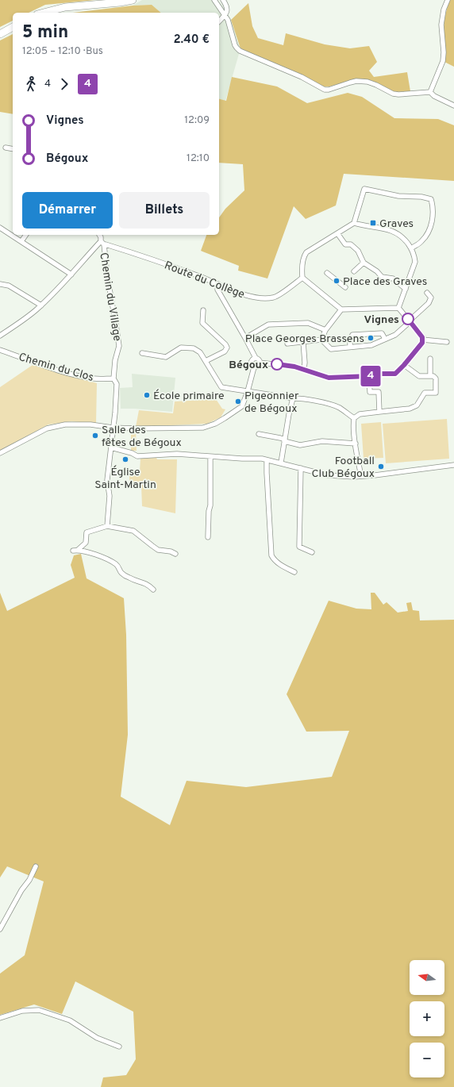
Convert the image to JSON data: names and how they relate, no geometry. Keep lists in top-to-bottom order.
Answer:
{
  "streets": {
    "street": ["Route du Collège", "Chemin du Village", "Chemin du Clos"]
  },
  "crossings": [
    ["Route du Collège", "Chemin du Village"],
    ["Chemin du Village", "Chemin du Clos"]
  ],
  "places": {
    "transit": ["Graves"],
    "other": [
      "Place des Graves",
      "Vignes",
      "Place Georges Brassens",
      "Bégoux",
      "École primaire",
      "Pigeonnier de Bégoux",
      "Salle des fêtes de Bégoux",
      "Église Saint-Martin",
      "Football Club Bégoux"
    ]
  },
  "lines": ["bus line 4"],
  "north": "left",
  "page": {
    "on_map": "4",
    "heading": ["5 min", "12:05 – 12:10 · Bus", "2.40 €"],
    "legs": ["4", "4"],
    "list": [
      {
        "name": "Vignes",
        "value": "12:09"
      },
      {
        "name": "Bégoux",
        "value": "12:10"
      }
    ],
    "buttons": ["Démarrer", "Billets"],
    "map_buttons": ["+", "−"]
  }
}
